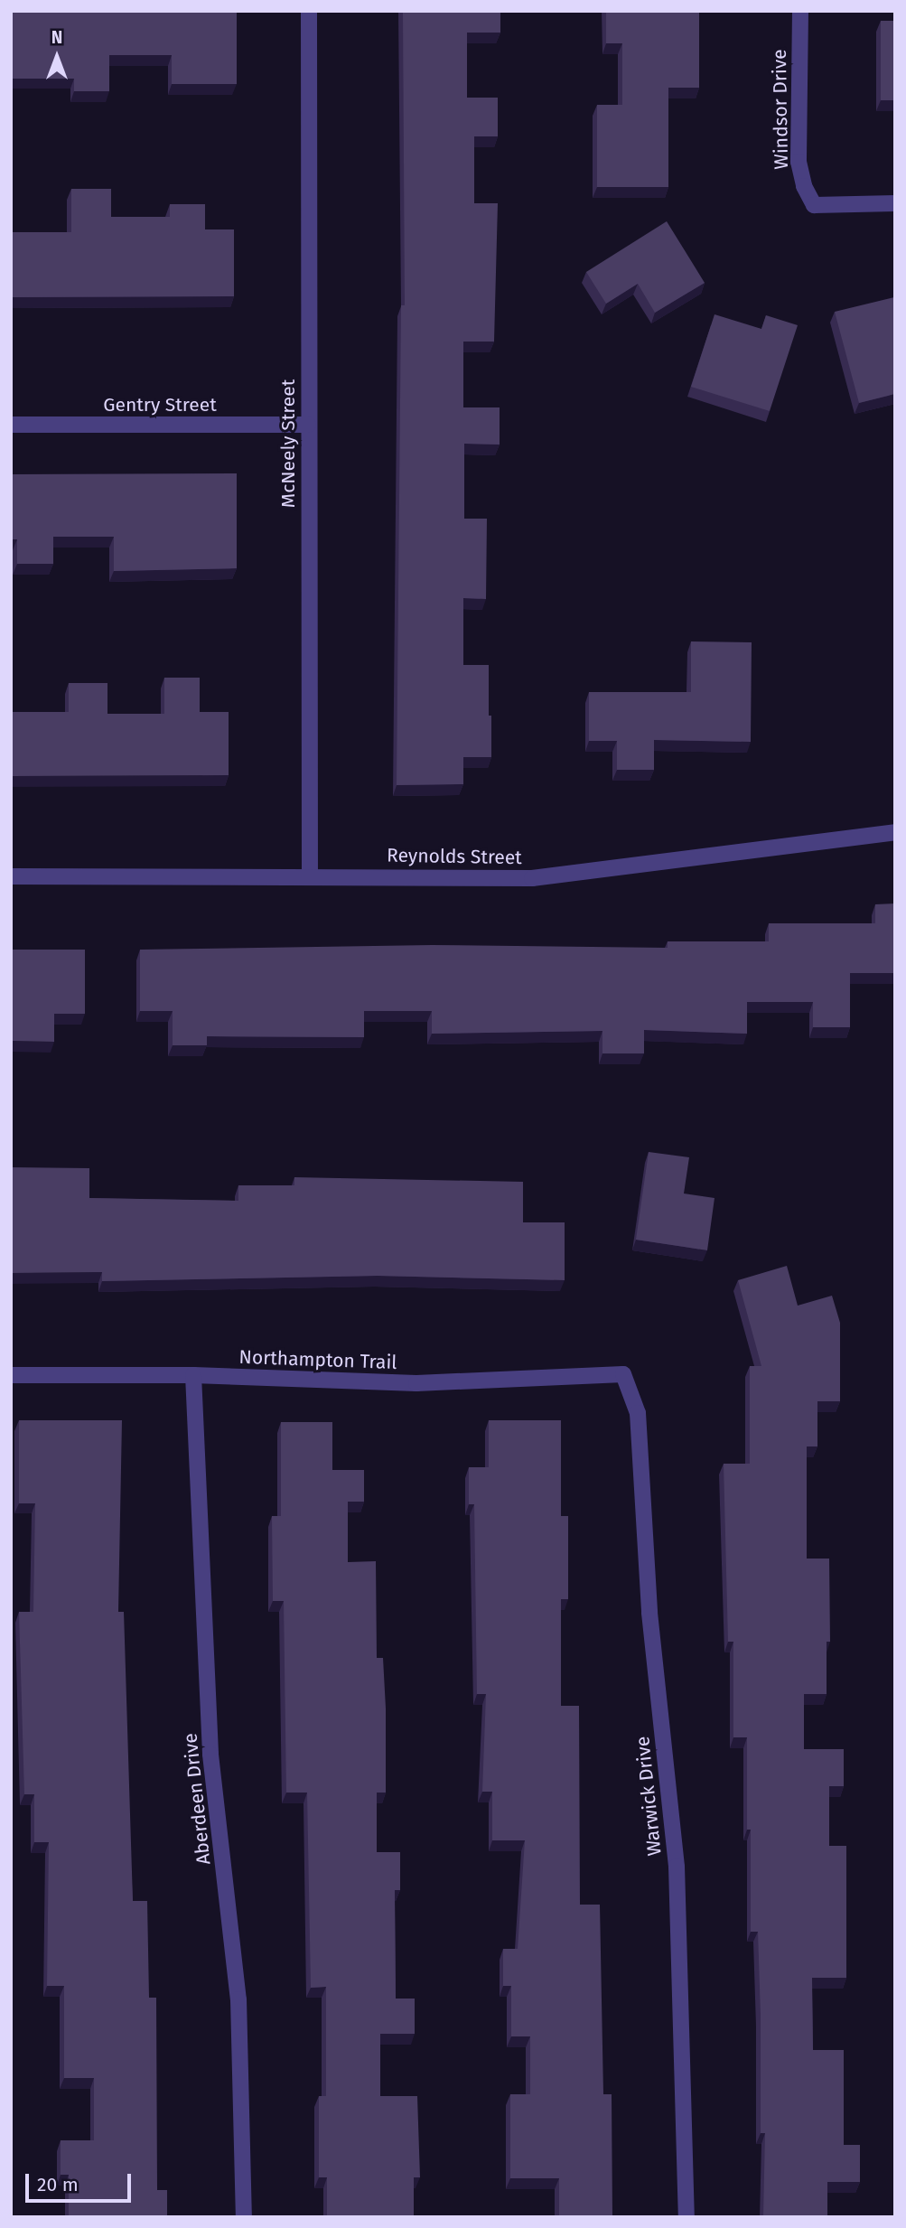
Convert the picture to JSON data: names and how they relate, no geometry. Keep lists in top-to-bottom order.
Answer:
{
  "streets": {
    "street": [
      "Windsor Drive",
      "Gentry Street",
      "McNeely Street",
      "Reynolds Street",
      "Northampton Trail",
      "Warwick Drive",
      "Aberdeen Drive"
    ]
  },
  "crossings": [
    ["Gentry Street", "McNeely Street"],
    ["McNeely Street", "Reynolds Street"],
    ["Northampton Trail", "Warwick Drive"],
    ["Northampton Trail", "Aberdeen Drive"]
  ],
  "scale_bar": "20 m",
  "north": "top"
}
